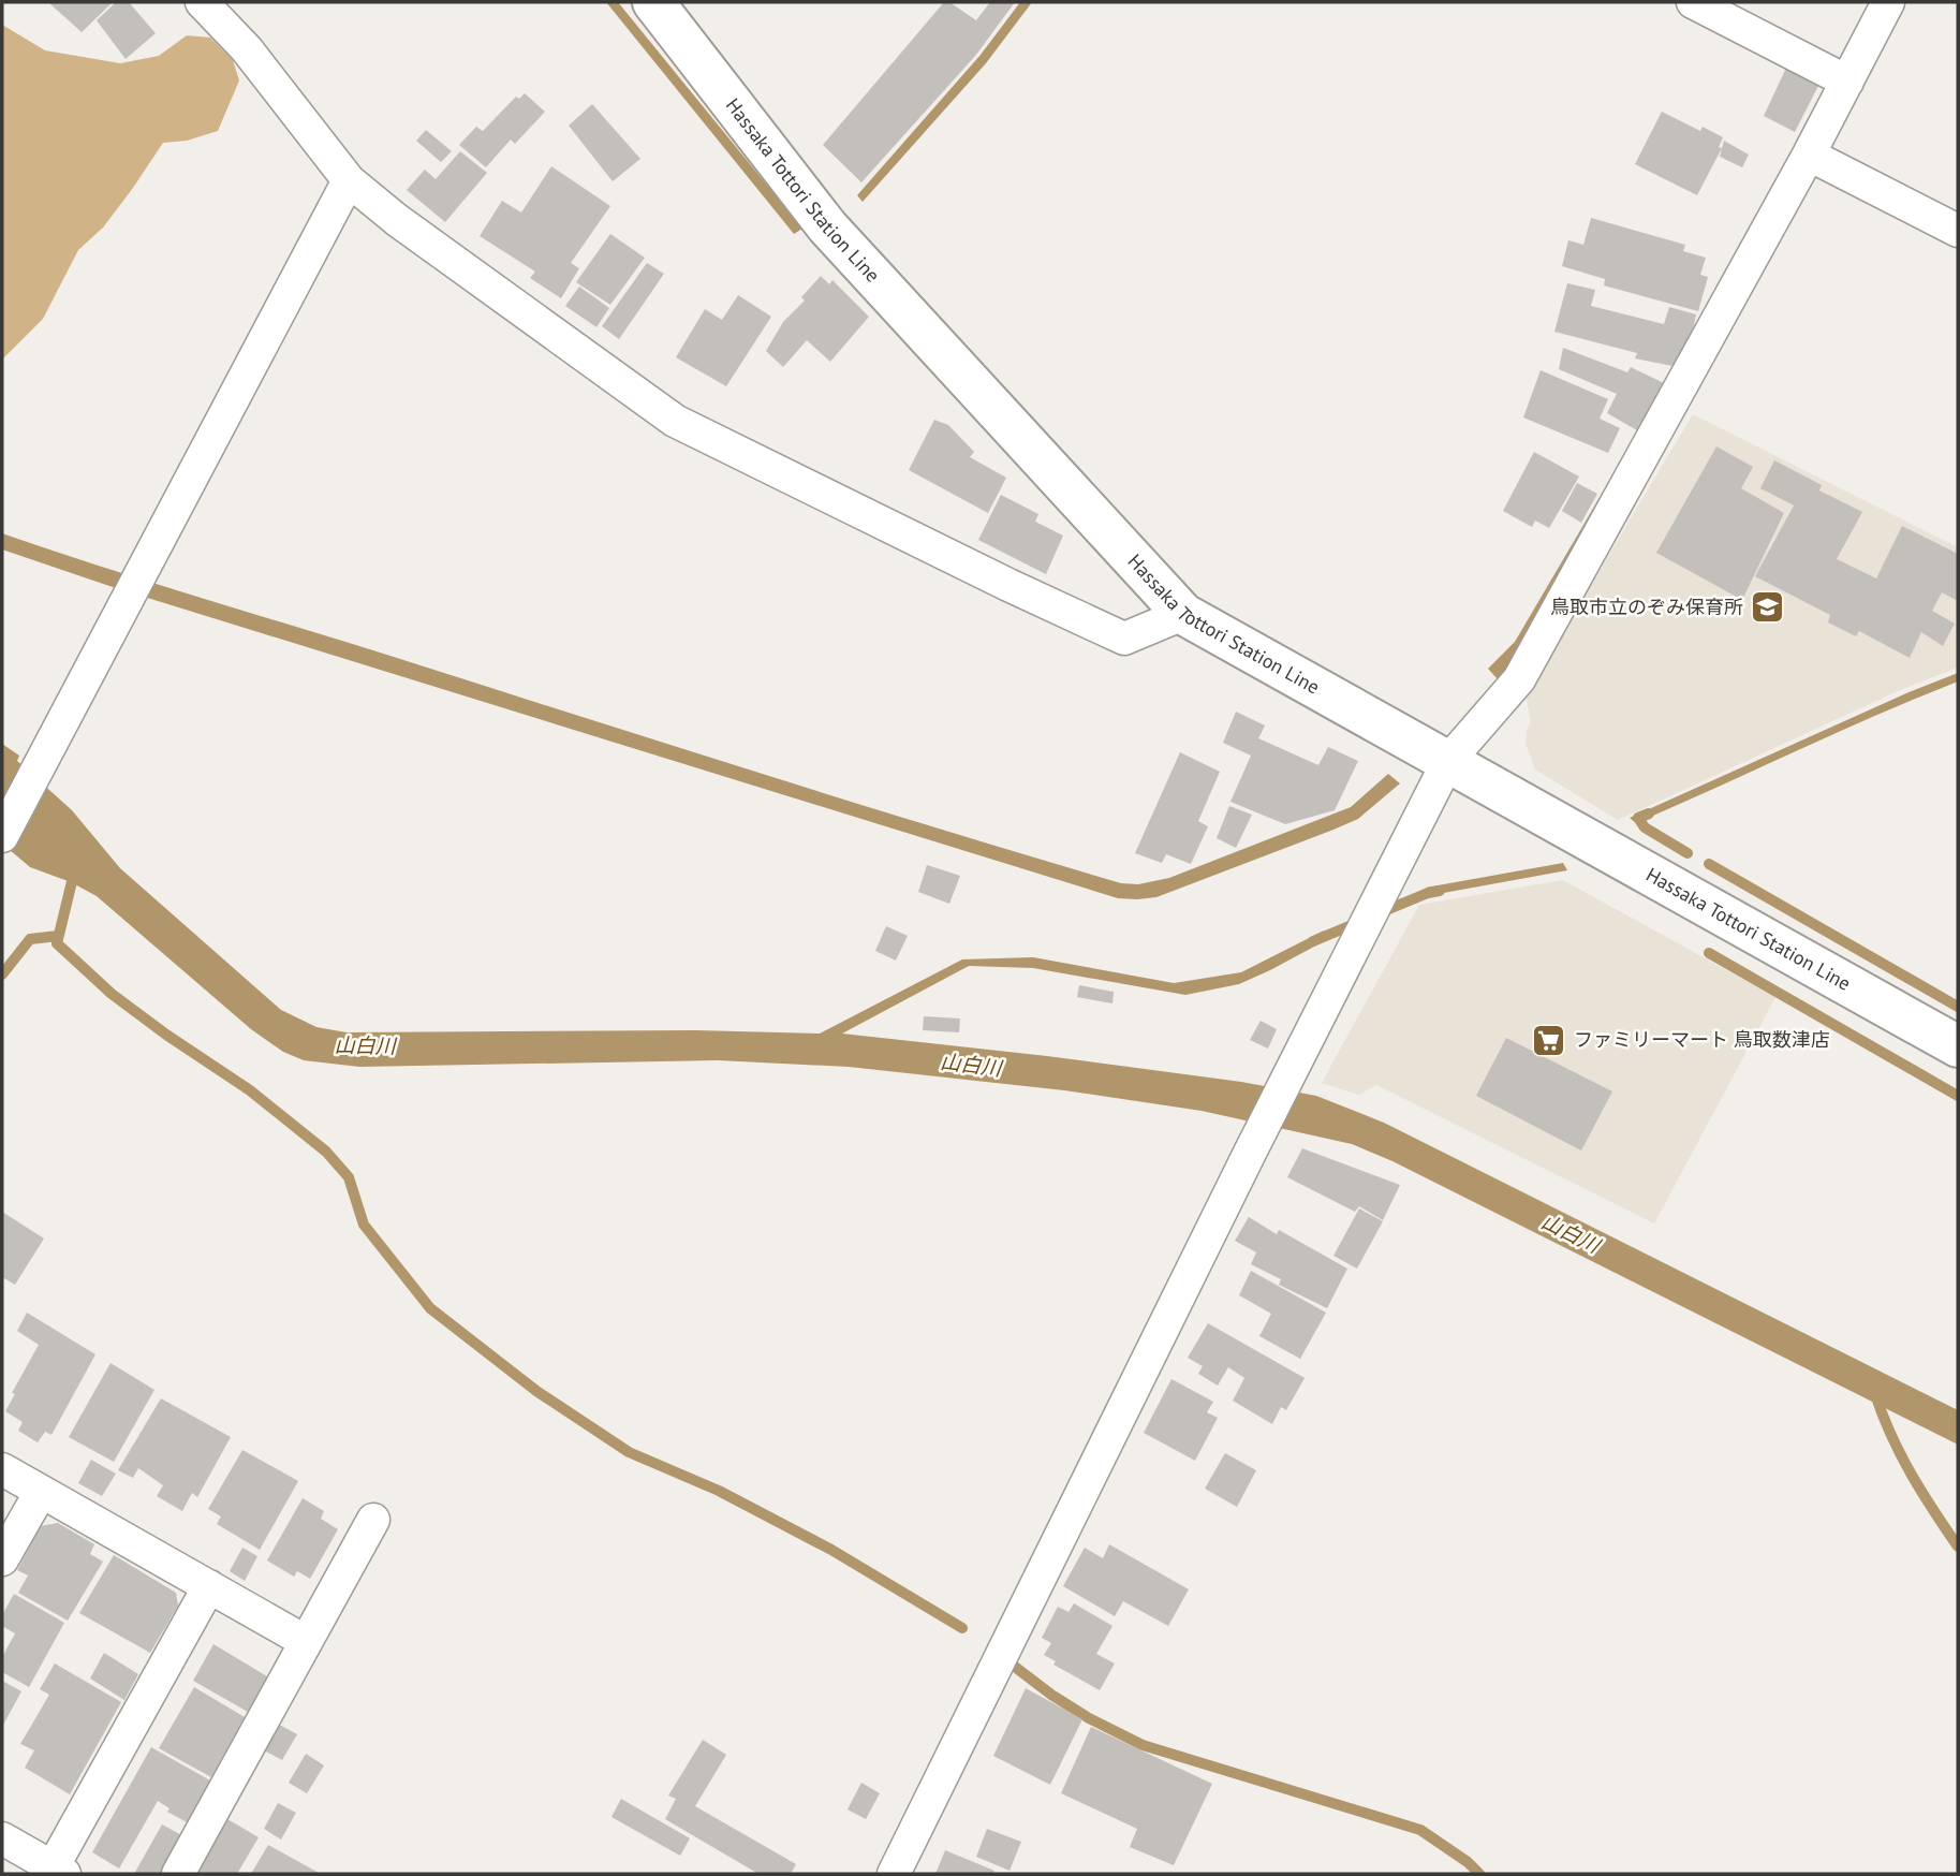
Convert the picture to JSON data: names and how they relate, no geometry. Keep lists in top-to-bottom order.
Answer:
{
  "streets": {
    "main road": ["Hassaka Tottori Station Line"]
  },
  "water": ["山白川"],
  "places": {
    "school or university": ["鳥取市立のぞみ保育所"],
    "supermarket": ["ファミリーマート 鳥取数津店"]
  }
}
